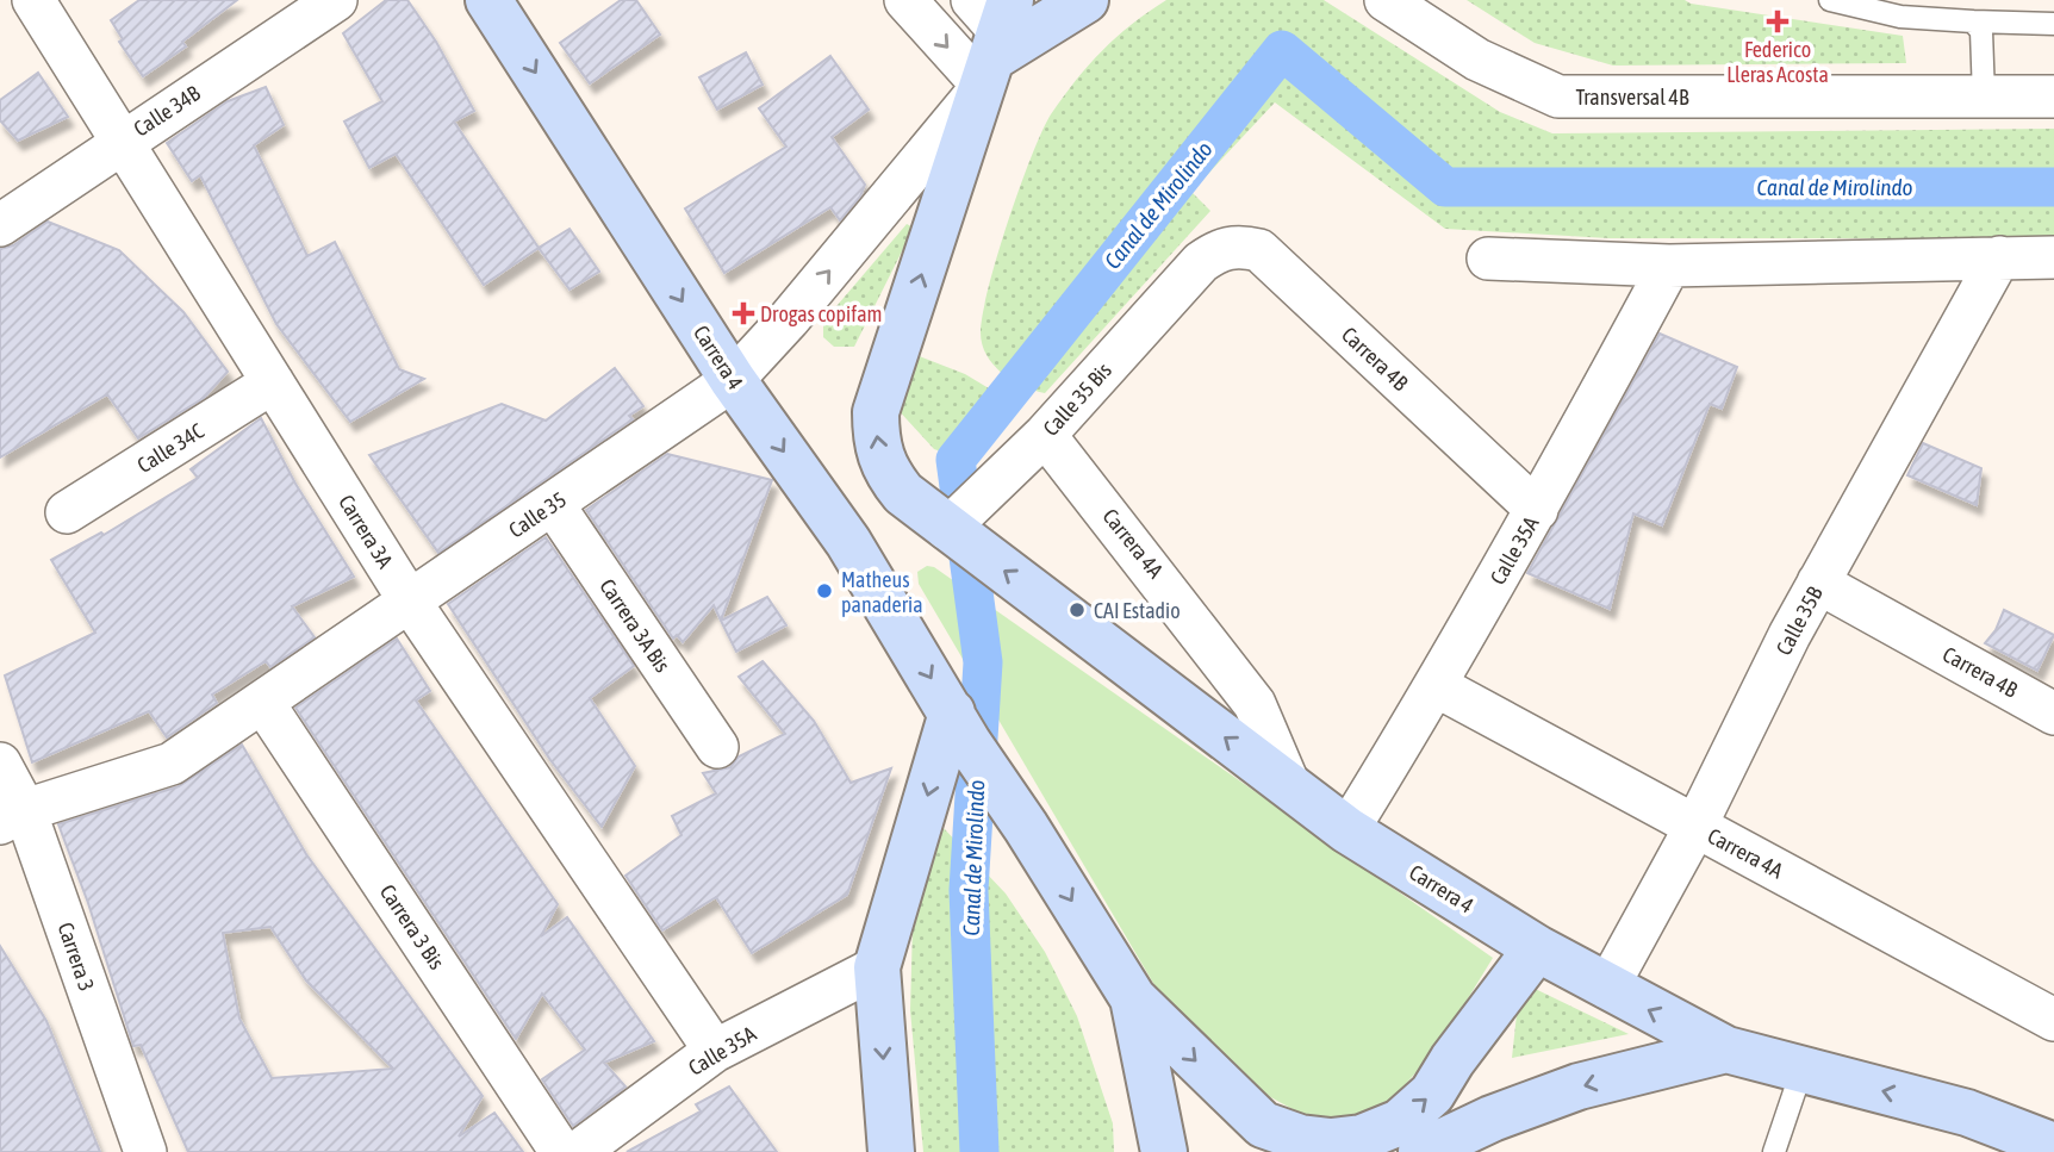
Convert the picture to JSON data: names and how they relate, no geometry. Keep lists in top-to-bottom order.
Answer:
{
  "streets": {
    "main road": ["Carrera 4"],
    "street": [
      "Transversal 4B",
      "Calle 34B",
      "Carrera 4B",
      "Calle 35 Bis",
      "Calle 34C",
      "Calle 35",
      "Carrera 3A",
      "Carrera 4A",
      "Calle 35A",
      "Calle 35B",
      "Carrera 3A Bis",
      "Carrera 3 Bis",
      "Carrera 3"
    ]
  },
  "crossings": [
    ["Calle 34B", "Carrera 3A"],
    ["Carrera 4", "Calle 35 Bis"],
    ["Carrera 4", "Calle 35"],
    ["Carrera 4", "Carrera 4A"],
    ["Carrera 4", "Calle 35A"],
    ["Carrera 4", "Calle 35B"],
    ["Carrera 4B", "Calle 35 Bis"],
    ["Carrera 4B", "Calle 35A"],
    ["Carrera 4B", "Calle 35B"],
    ["Calle 35 Bis", "Carrera 4A"],
    ["Calle 34C", "Carrera 3A"],
    ["Calle 35", "Carrera 3A"],
    ["Calle 35", "Carrera 3A Bis"],
    ["Calle 35", "Carrera 3 Bis"],
    ["Calle 35", "Carrera 3"],
    ["Carrera 3A", "Calle 35A"],
    ["Carrera 4A", "Calle 35A"],
    ["Carrera 4A", "Calle 35B"]
  ],
  "water": ["Canal de Mirolindo"],
  "places": {
    "health": ["Federico Lleras Acosta", "Drogas copifam"],
    "other": ["Matheus panaderia", "CAI Estadio"]
  }
}
